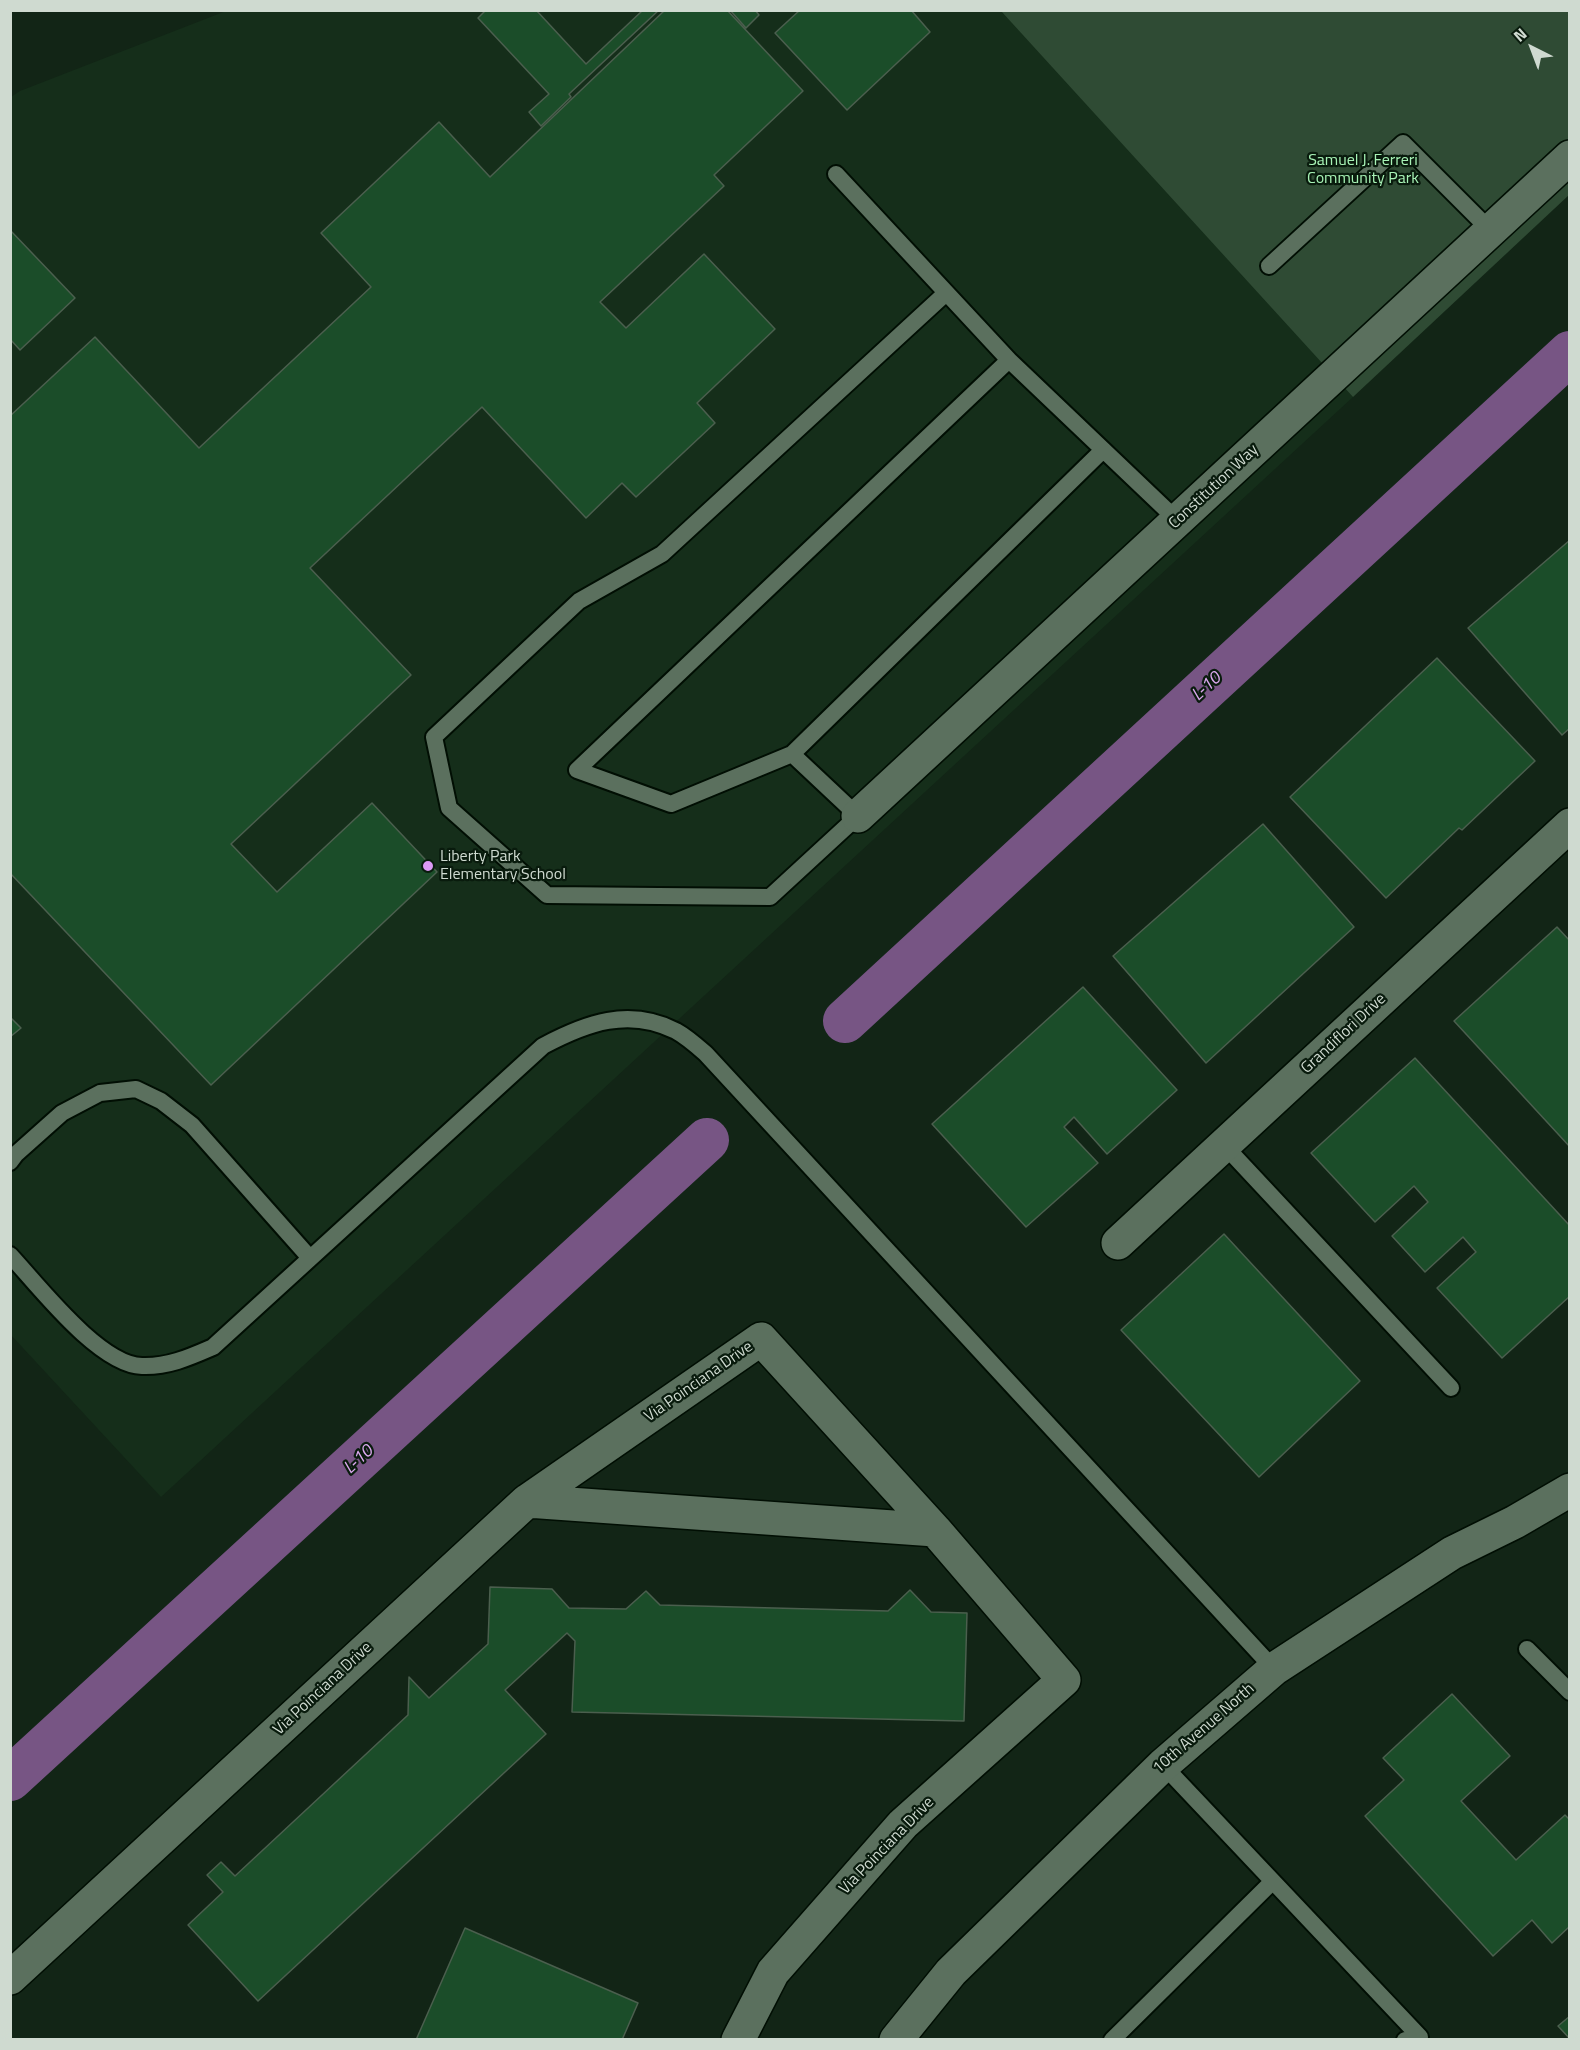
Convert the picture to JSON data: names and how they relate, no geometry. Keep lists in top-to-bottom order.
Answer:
{
  "streets": {
    "street": [
      "Constitution Way",
      "Grandiflori Drive",
      "Via Poinciana Drive",
      "10th Avenue North"
    ]
  },
  "water": ["L-10"],
  "parks": ["Samuel J. Ferreri Community Park"],
  "places": ["Liberty Park Elementary School"],
  "north": "top left"
}
